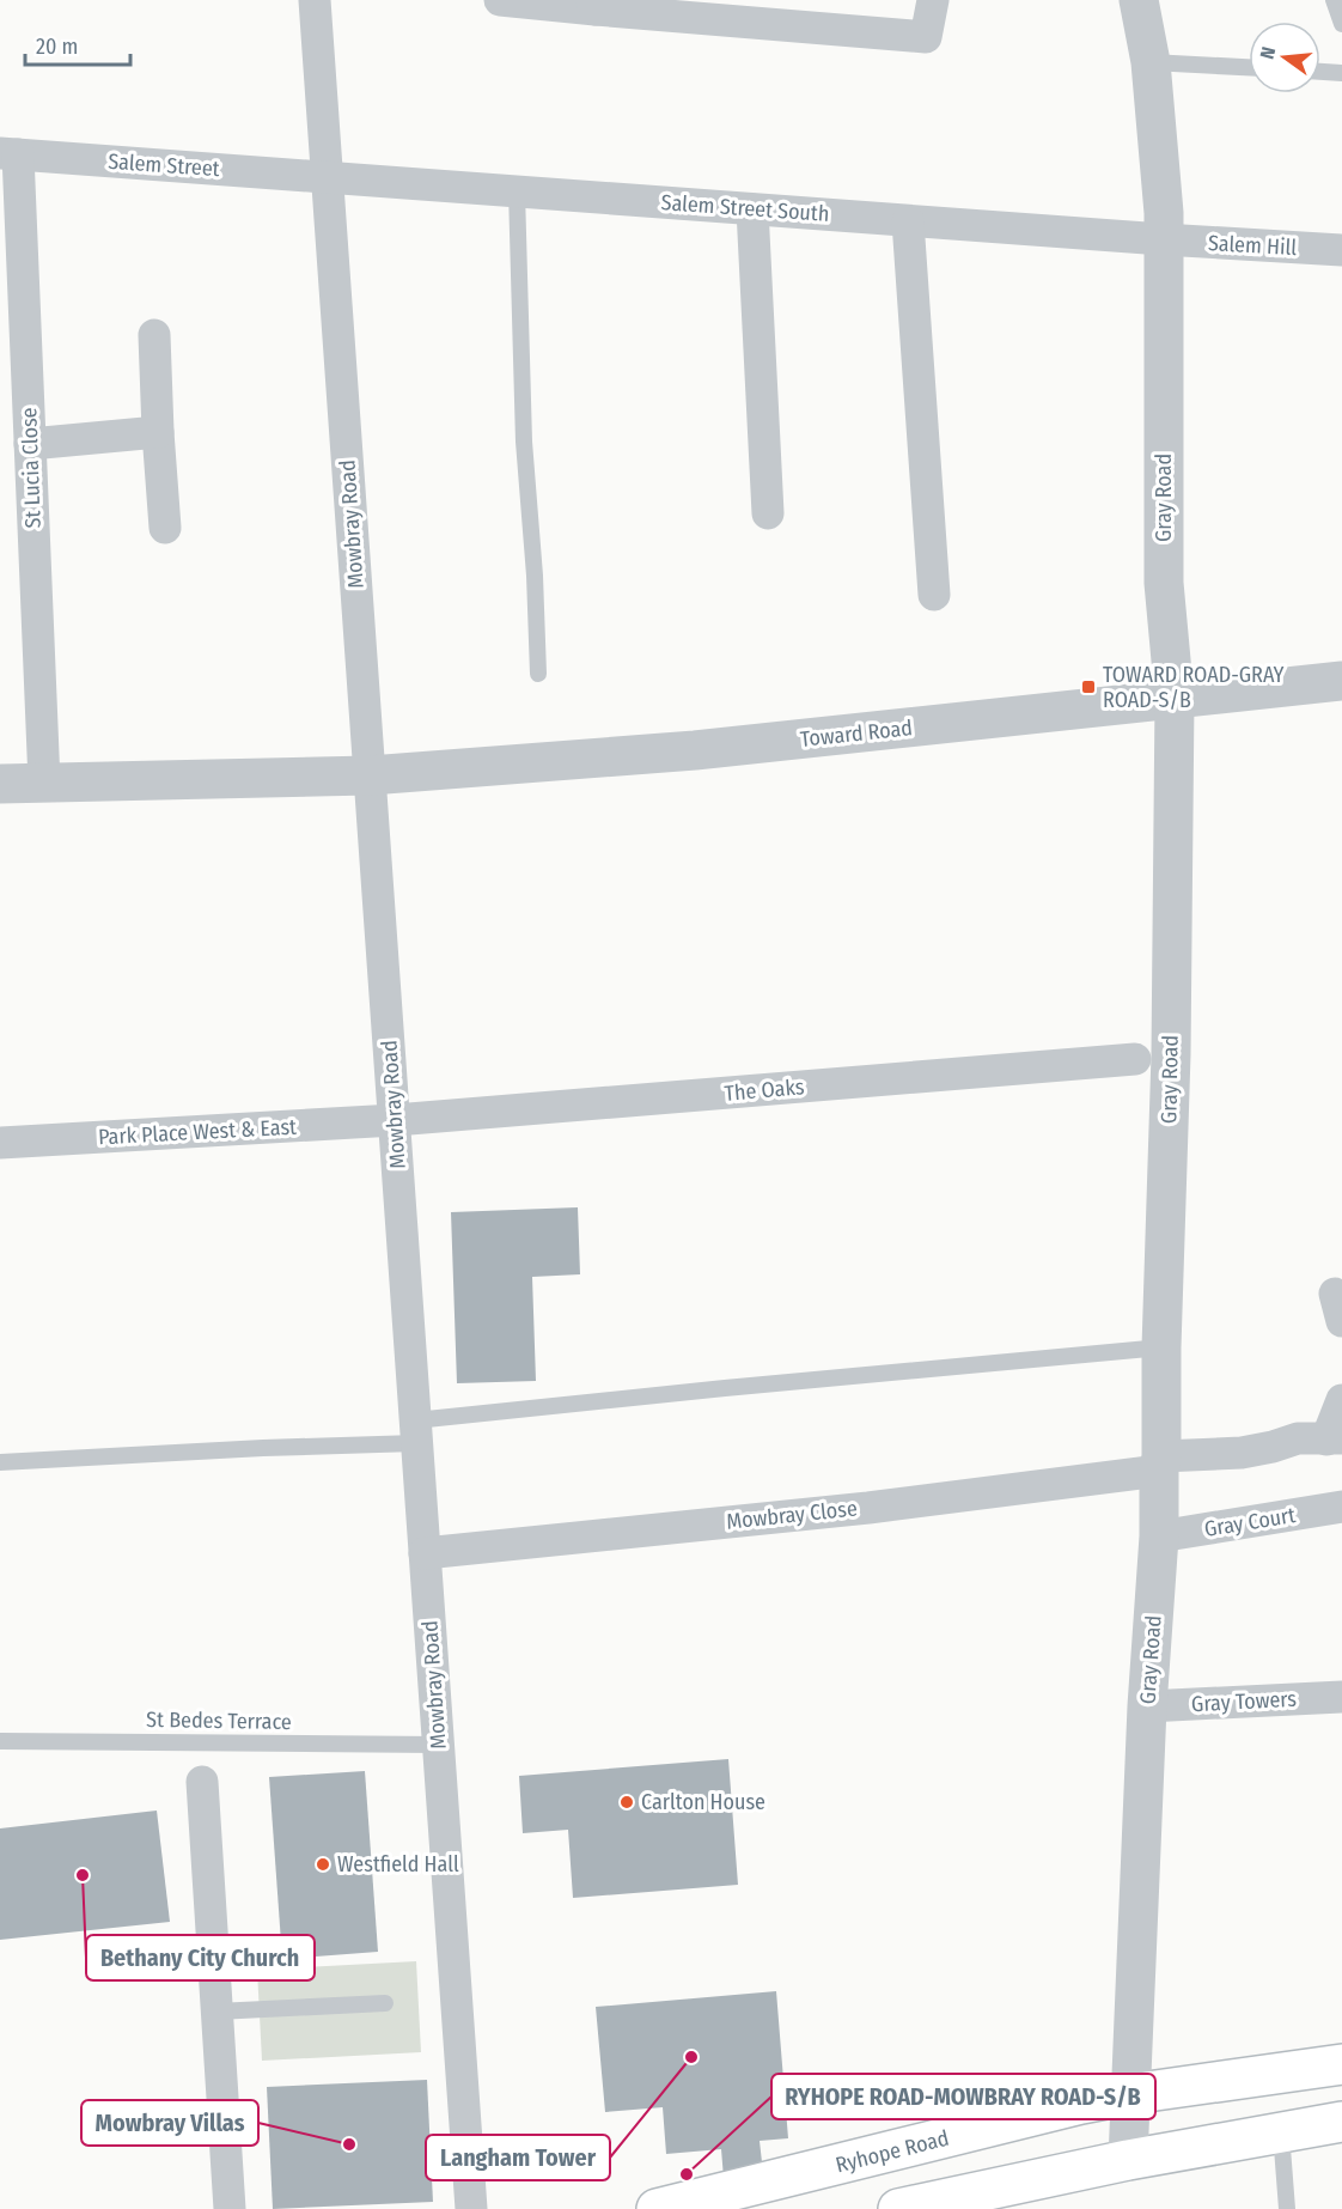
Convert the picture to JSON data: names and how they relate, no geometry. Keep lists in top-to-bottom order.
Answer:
{
  "streets": {
    "main road": ["Ryhope Road"],
    "street": [
      "Salem Street",
      "Salem Street South",
      "Salem Hill",
      "St Lucia Close",
      "Gray Road",
      "Mowbray Road",
      "Toward Road",
      "The Oaks",
      "Park Place West & East",
      "Mowbray Close",
      "Gray Court",
      "Gray Towers"
    ],
    "lane": ["St Bedes Terrace"]
  },
  "crossings": [
    ["Salem Street", "Salem Street South"],
    ["Salem Street", "St Lucia Close"],
    ["Salem Street", "Mowbray Road"],
    ["Salem Street South", "Salem Hill"],
    ["Salem Street South", "Gray Road"],
    ["Salem Street South", "Mowbray Road"],
    ["Salem Hill", "Gray Road"],
    ["St Lucia Close", "Toward Road"],
    ["Gray Road", "Toward Road"],
    ["Gray Road", "Mowbray Close"],
    ["Gray Road", "Gray Court"],
    ["Gray Road", "Gray Towers"],
    ["Gray Road", "Ryhope Road"],
    ["Mowbray Road", "Toward Road"],
    ["Mowbray Road", "The Oaks"],
    ["Mowbray Road", "Park Place West & East"],
    ["Mowbray Road", "Mowbray Close"],
    ["Mowbray Road", "St Bedes Terrace"],
    ["The Oaks", "Park Place West & East"]
  ],
  "places": {
    "transit": ["TOWARD ROAD-GRAY ROAD-S/B"],
    "other": [
      "Carlton House",
      "Westfield Hall",
      "Bethany City Church",
      "Langham Tower",
      "Mowbray Villas",
      "RYHOPE ROAD-MOWBRAY ROAD-S/B"
    ]
  },
  "scale_bar": "20 m",
  "north": "left"
}
